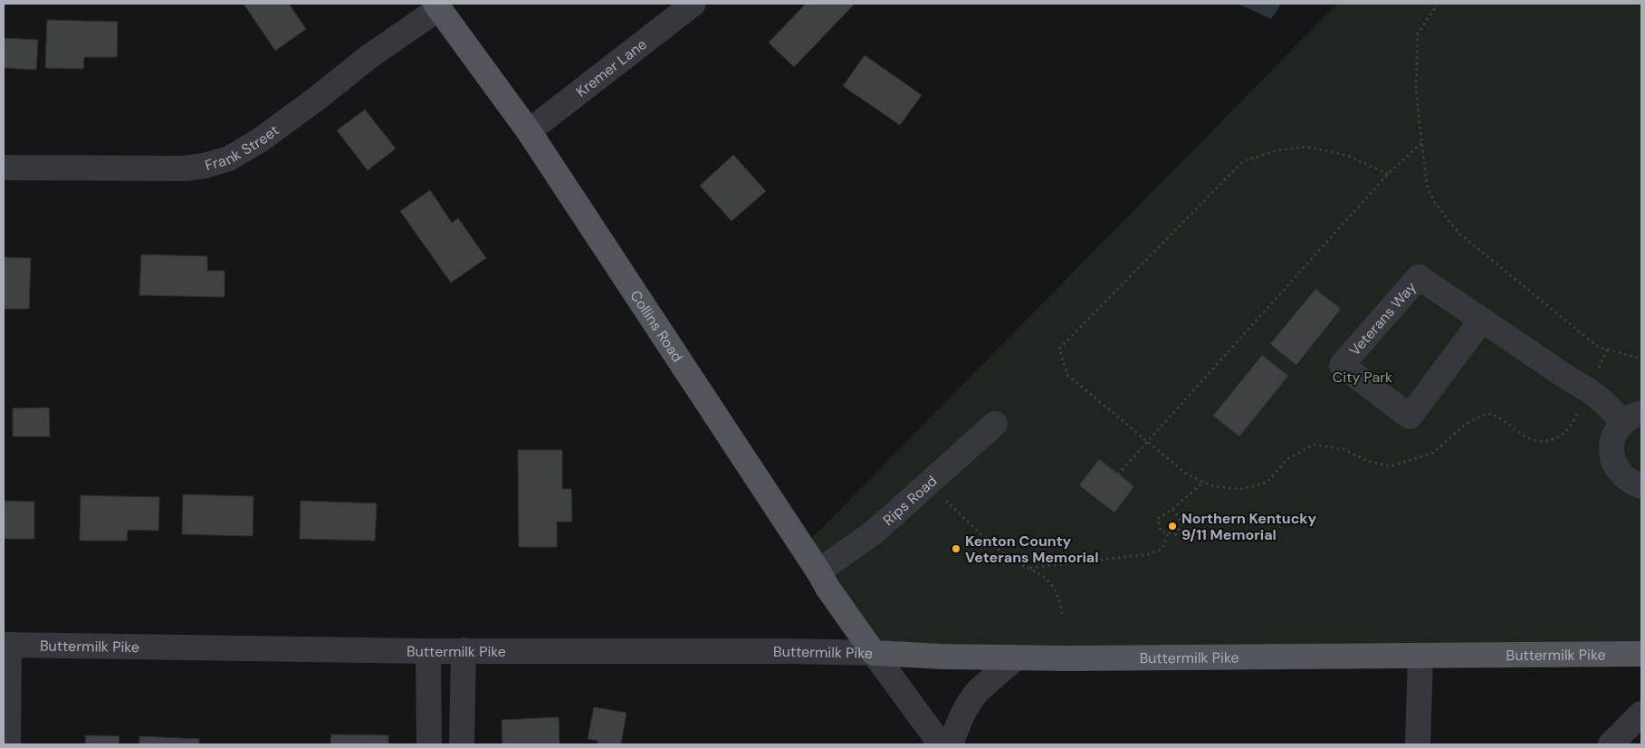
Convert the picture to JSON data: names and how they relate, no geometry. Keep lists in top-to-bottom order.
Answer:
{
  "streets": {
    "main road": ["Collins Road", "Buttermilk Pike"],
    "street": [
      "Kremer Lane",
      "Frank Street",
      "Veterans Way",
      "Rips Road"
    ]
  },
  "crossings": [
    ["Kremer Lane", "Collins Road"],
    ["Frank Street", "Collins Road"],
    ["Collins Road", "Rips Road"],
    ["Collins Road", "Buttermilk Pike"]
  ],
  "parks": ["City Park"],
  "places": ["Northern Kentucky 9/11 Memorial", "Kenton County Veterans Memorial"]
}
